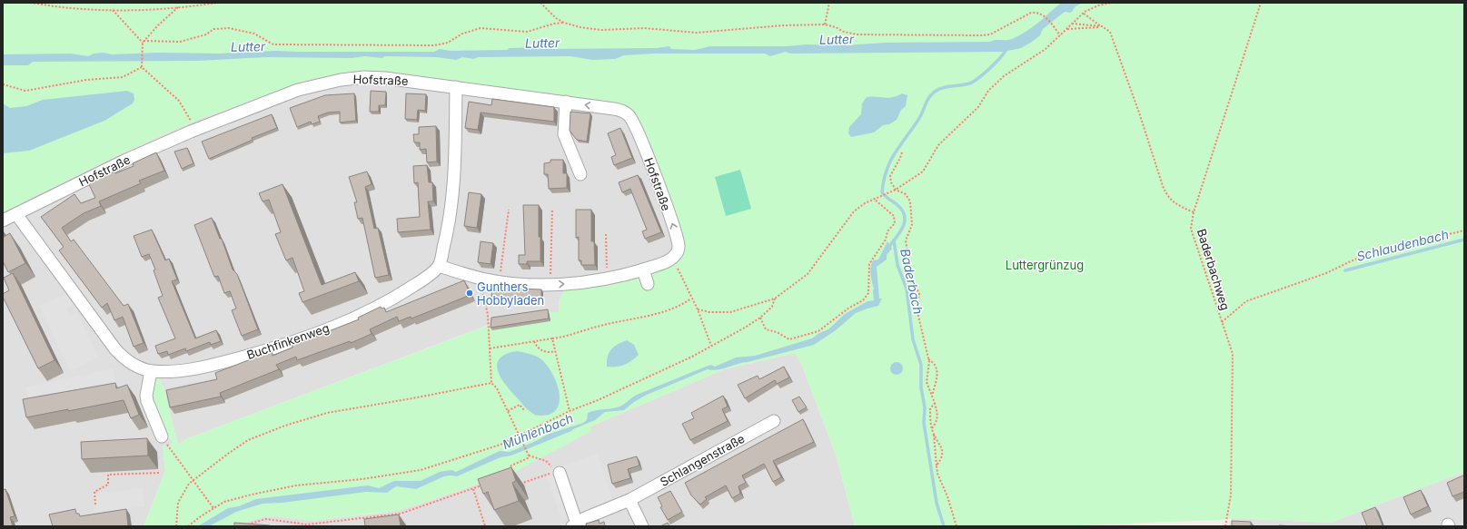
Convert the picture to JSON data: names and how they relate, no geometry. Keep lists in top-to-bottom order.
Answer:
{
  "streets": {
    "street": ["Hofstraße", "Buchfinkenweg", "Schlangenstraße"],
    "path": ["Baderbachweg"]
  },
  "crossings": [
    ["Hofstraße", "Buchfinkenweg"]
  ],
  "water": [
    "Lutter",
    "Schlaudenbach",
    "Baderbach",
    "Mühlenbach"
  ],
  "parks": ["Luttergrünzug"],
  "places": ["Gunthers Hobbyladen"]
}
